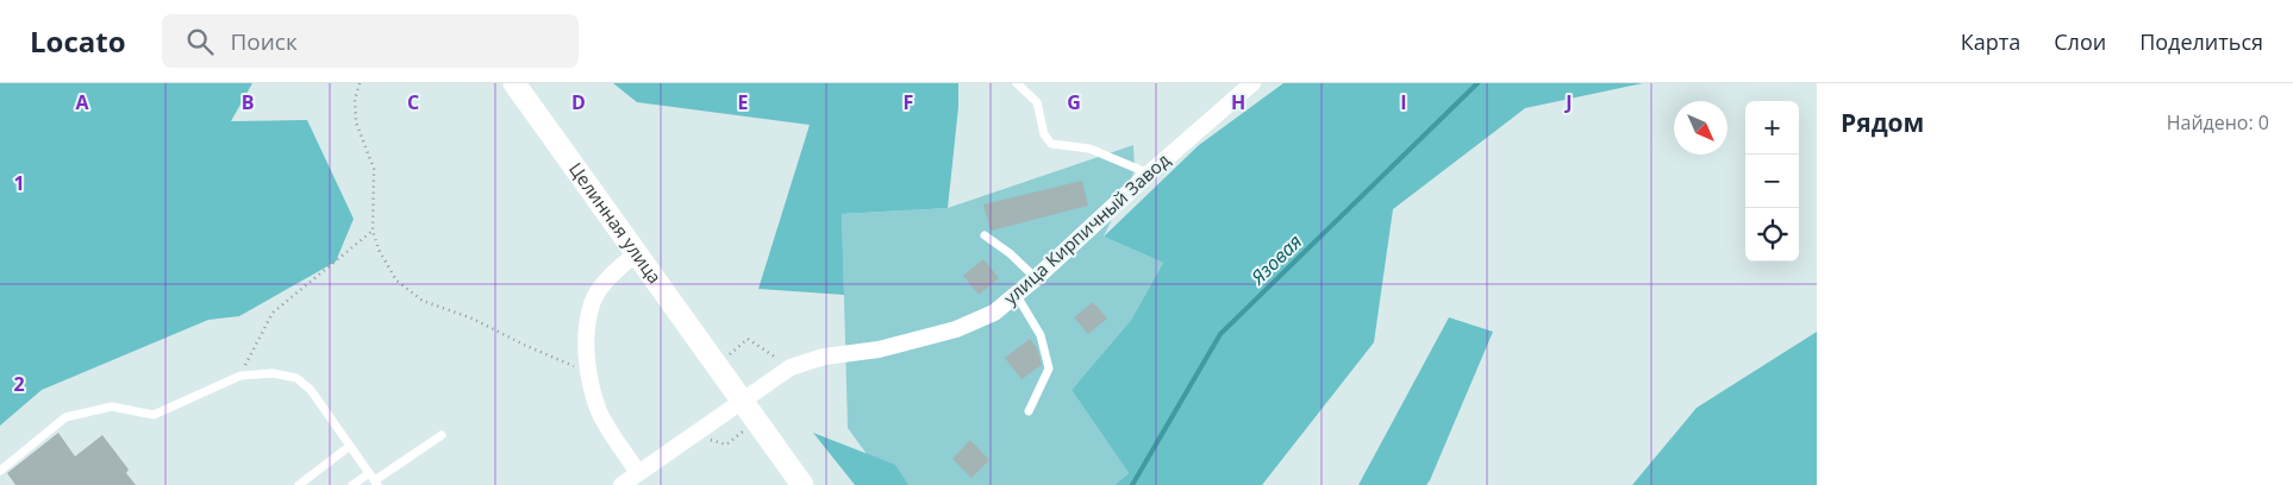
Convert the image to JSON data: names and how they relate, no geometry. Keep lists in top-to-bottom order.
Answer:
{
  "streets": {
    "main road": ["Целинная улица"],
    "street": ["улица Кирпичный Завод"]
  },
  "water": ["Язовая"],
  "north": "bottom right",
  "page": {
    "header": "Locato",
    "search": "Поиск",
    "nav": ["Карта", "Слои", "Поделиться"],
    "heading": ["Рядом", "Найдено: 0"],
    "map_buttons": ["+", "−"]
  },
  "grid": {
    "columns": [
      "A",
      "B",
      "C",
      "D",
      "E",
      "F",
      "G",
      "H",
      "I",
      "J"
    ],
    "rows": ["1", "2"]
  }
}
